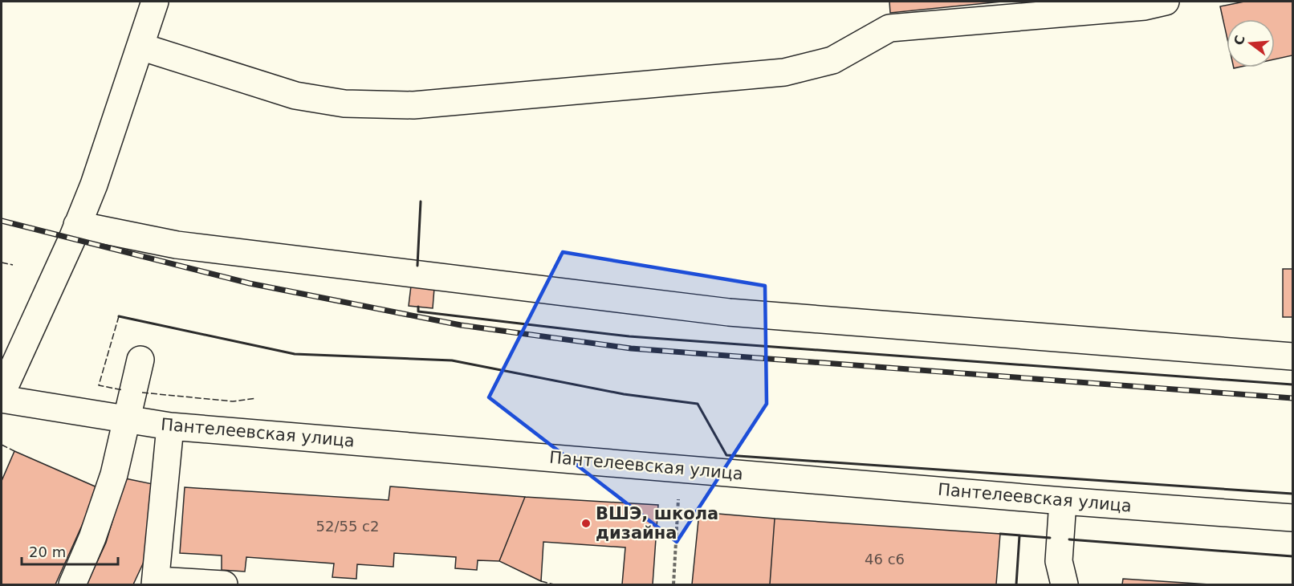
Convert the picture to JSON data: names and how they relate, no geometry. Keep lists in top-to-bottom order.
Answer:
{
  "streets": {
    "street": ["Пантелеевская улица"]
  },
  "places": ["ВШЭ, школа дизайна"],
  "house_numbers": ["52/55 с2", "46 с6"],
  "scale_bar": "20 m",
  "north": "left"
}
